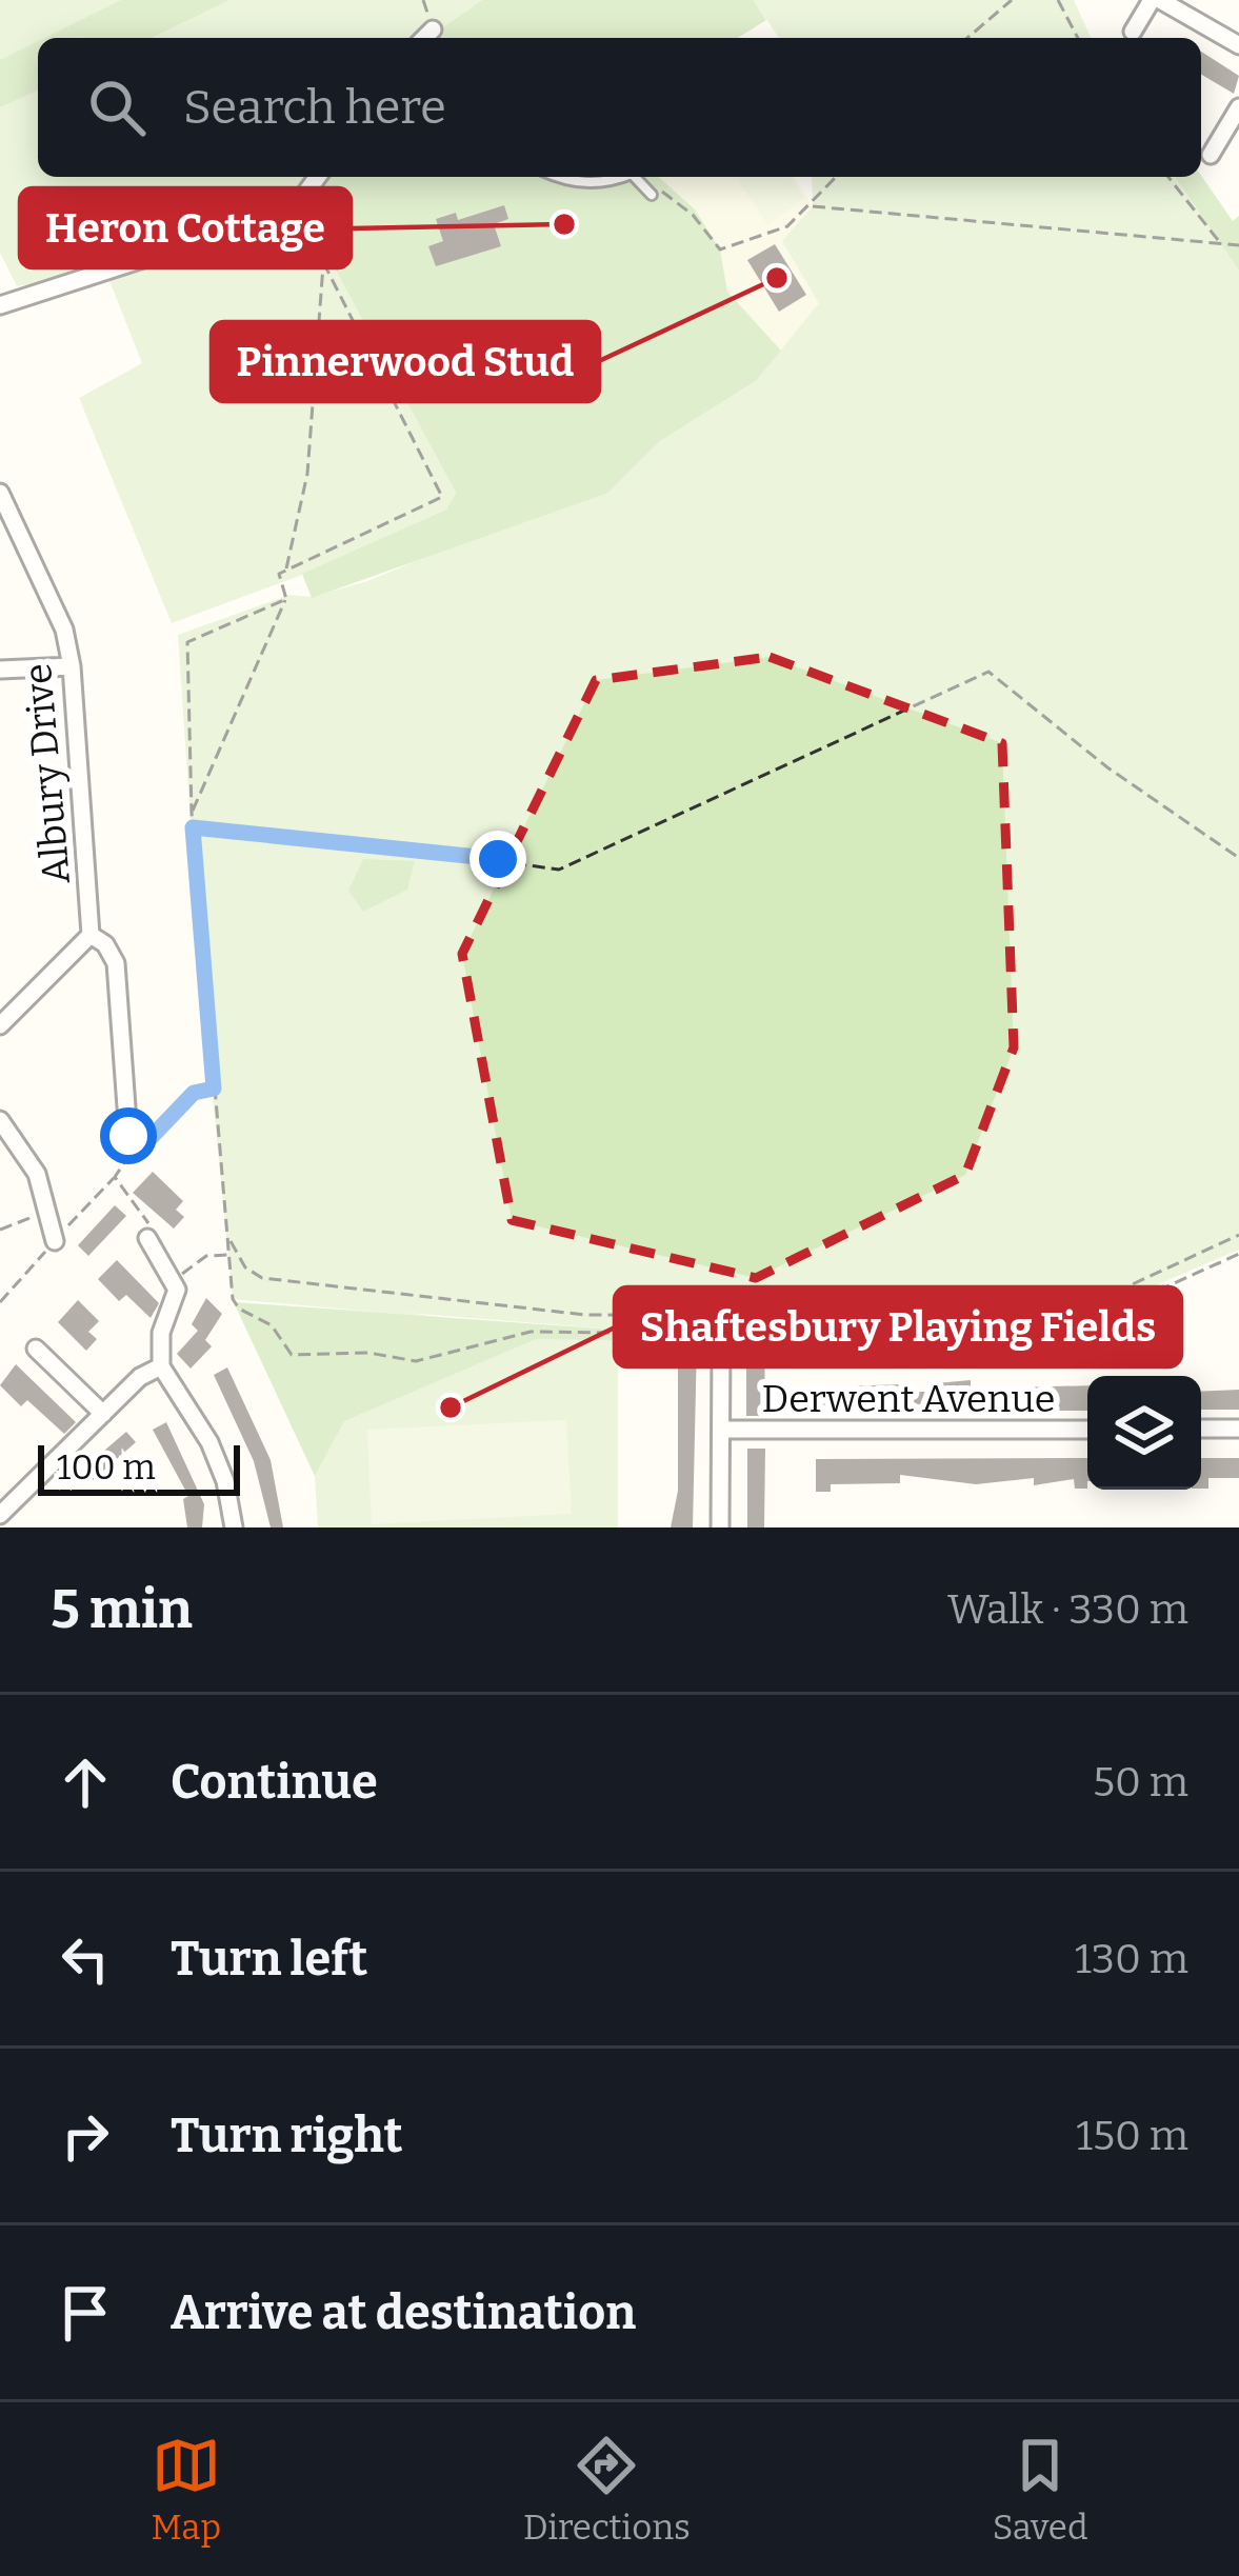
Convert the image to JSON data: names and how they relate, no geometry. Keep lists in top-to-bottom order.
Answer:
{
  "streets": {
    "street": ["Albury Drive", "Derwent Avenue"]
  },
  "places": ["Heron Cottage", "Pinnerwood Stud", "Shaftesbury Playing Fields"],
  "scale_bar": "100 m",
  "page": {
    "search": "Search here",
    "scale": "100 m",
    "heading": ["5 min", "Walk · 330 m"],
    "list": [
      ["Continue", "50 m"],
      ["Turn left", "130 m"],
      ["Turn right", "150 m"],
      "Arrive at destination"
    ],
    "nav": ["Map", "Directions", "Saved"]
  }
}
